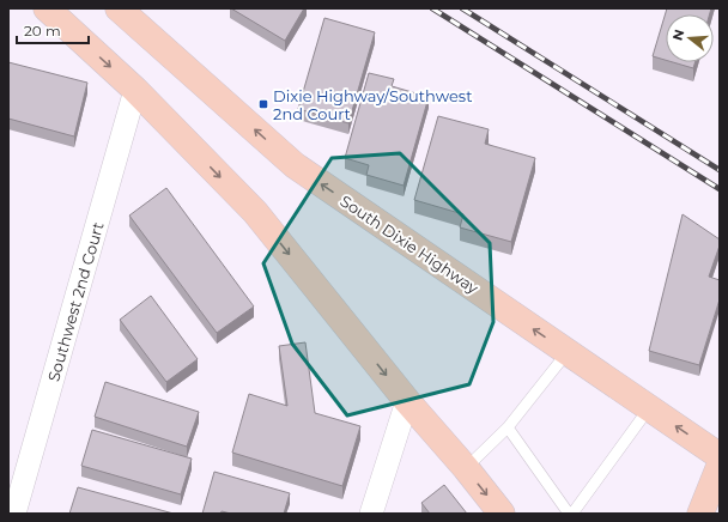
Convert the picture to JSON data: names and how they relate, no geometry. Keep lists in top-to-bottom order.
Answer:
{
  "streets": {
    "main road": ["South Dixie Highway"],
    "street": ["Southwest 2nd Court"]
  },
  "places": {
    "transit": ["Dixie Highway/Southwest 2nd Court"]
  },
  "scale_bar": "20 m",
  "north": "left"
}
